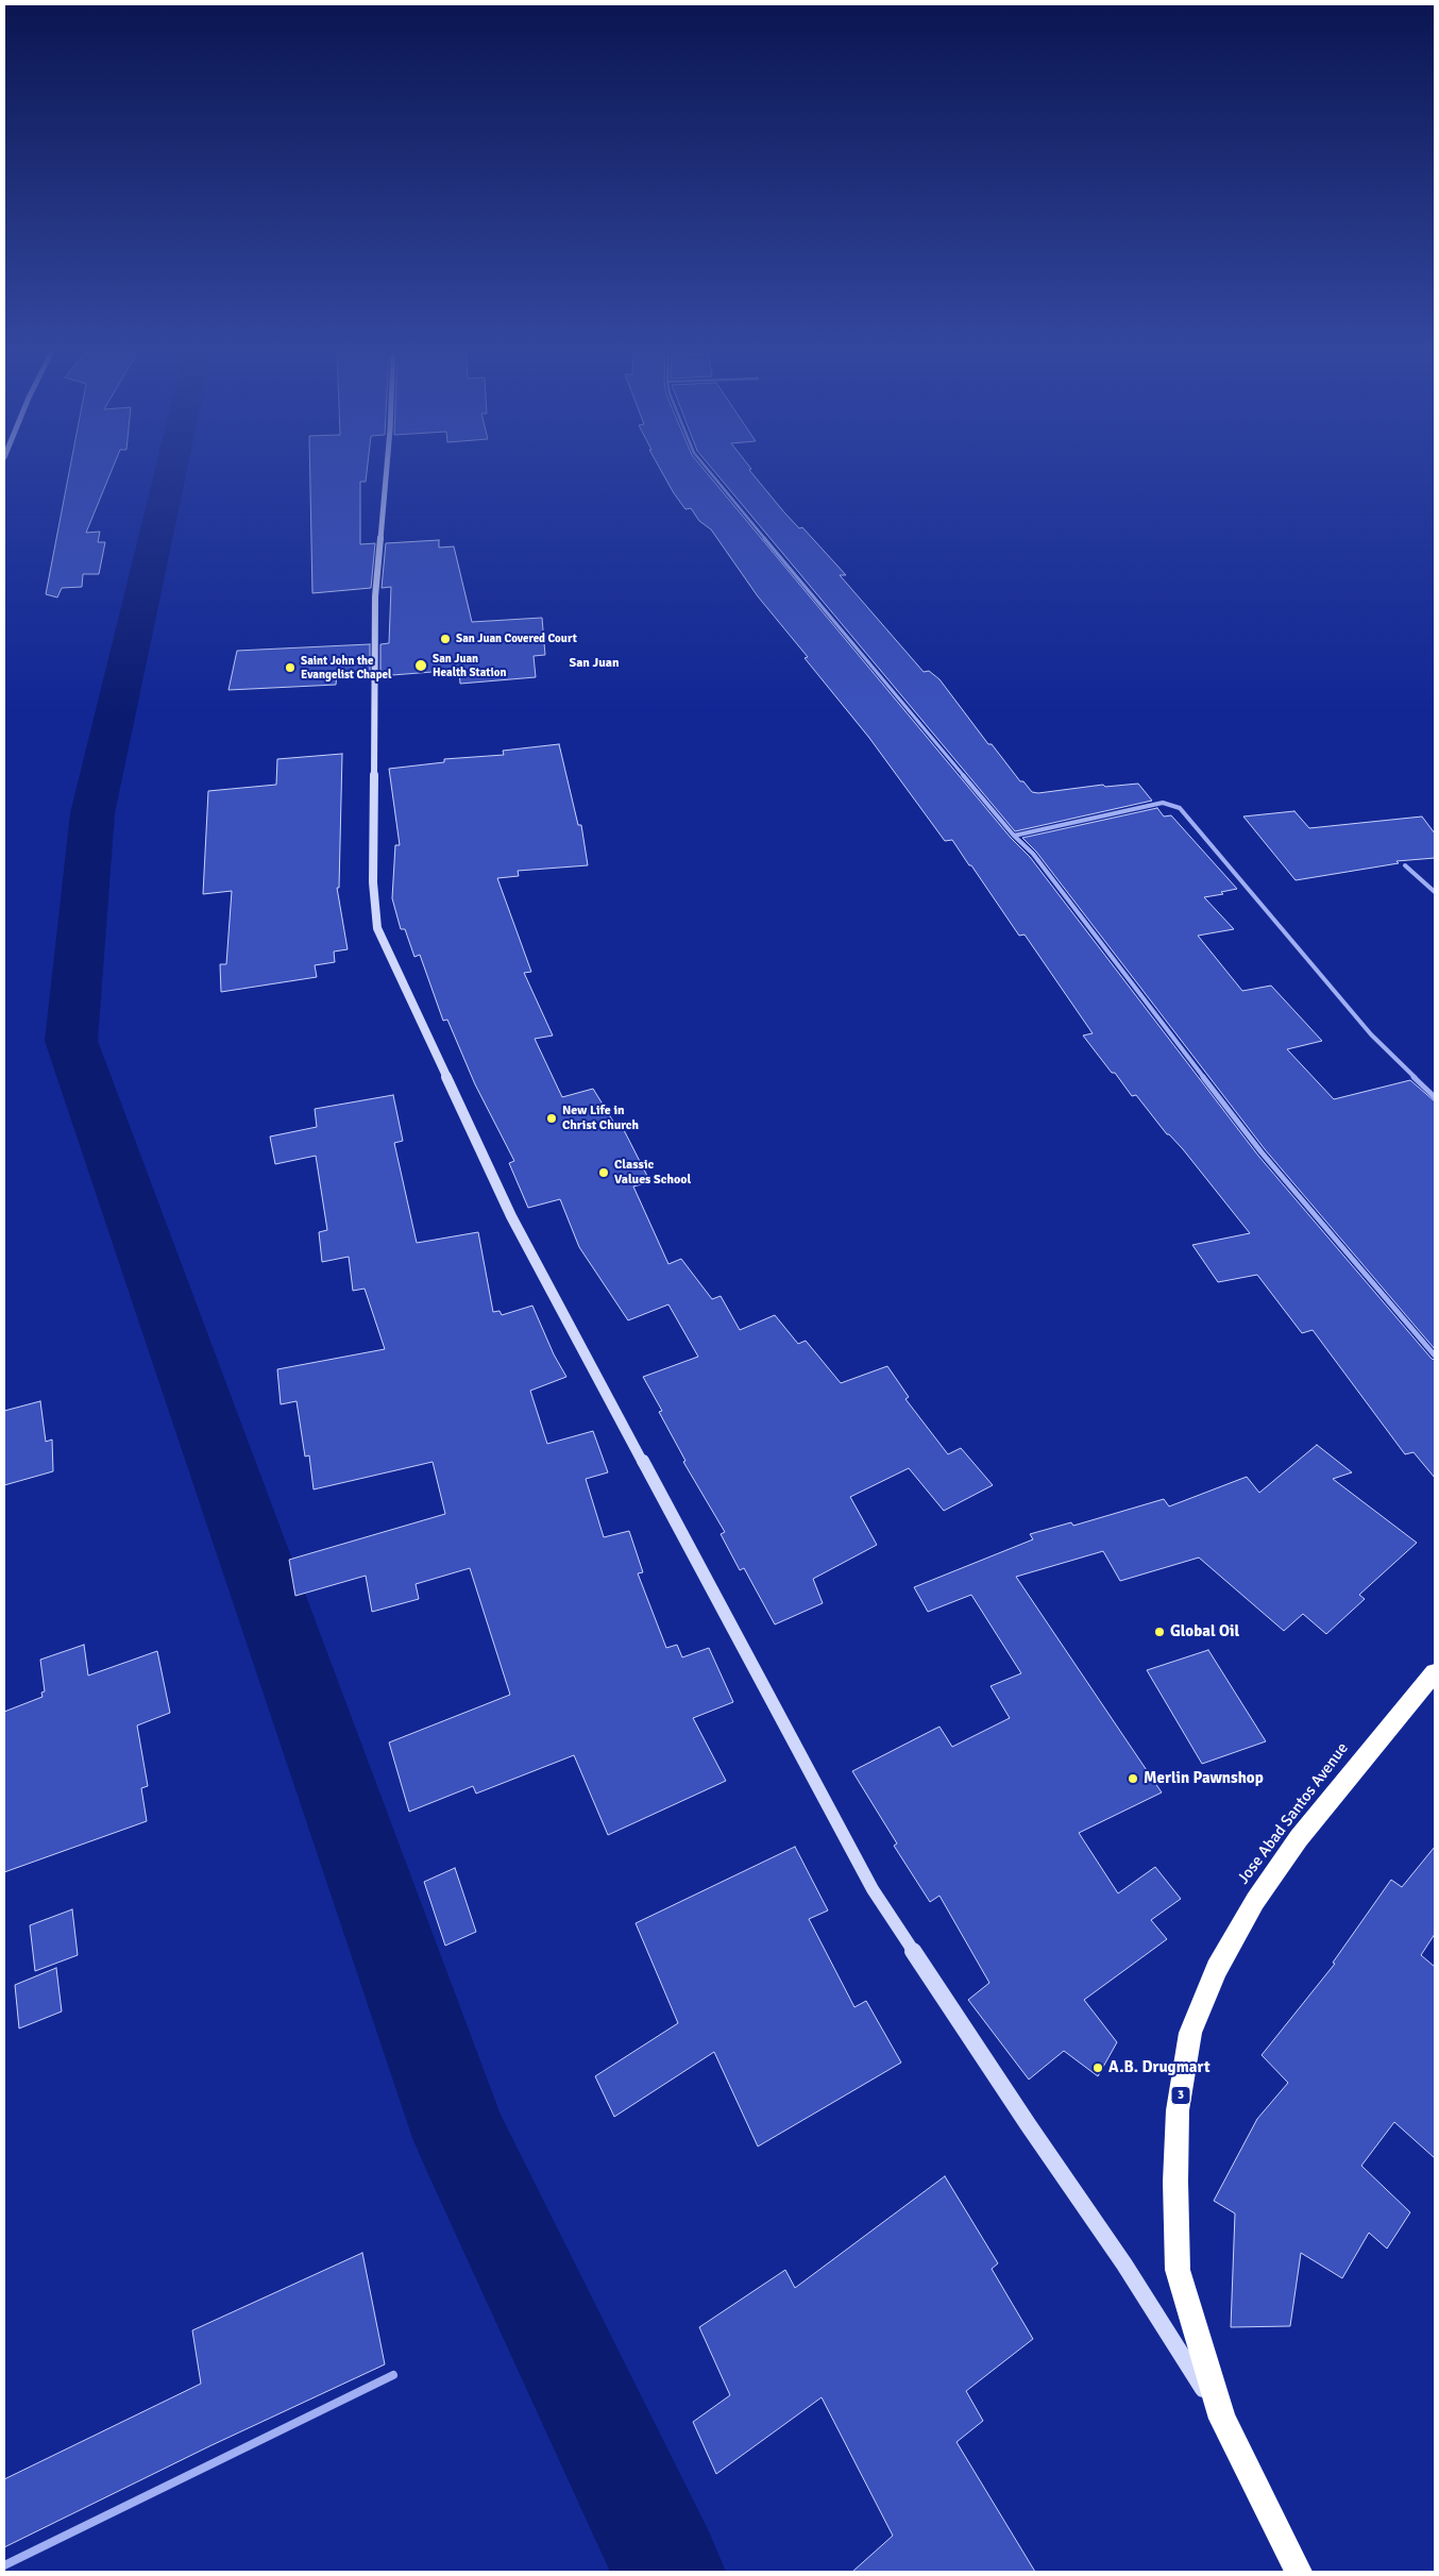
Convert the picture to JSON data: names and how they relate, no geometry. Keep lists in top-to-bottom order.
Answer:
{
  "streets": {
    "highway": ["Jose Abad Santos Avenue", "3"]
  },
  "districts": ["San Juan"],
  "places": [
    "San Juan Covered Court",
    "San Juan Health Station",
    "Saint John the Evangelist Chapel",
    "New Life in Christ Church",
    "Classic Values School",
    "Global Oil",
    "Merlin Pawnshop",
    "A.B. Drugmart"
  ]
}
